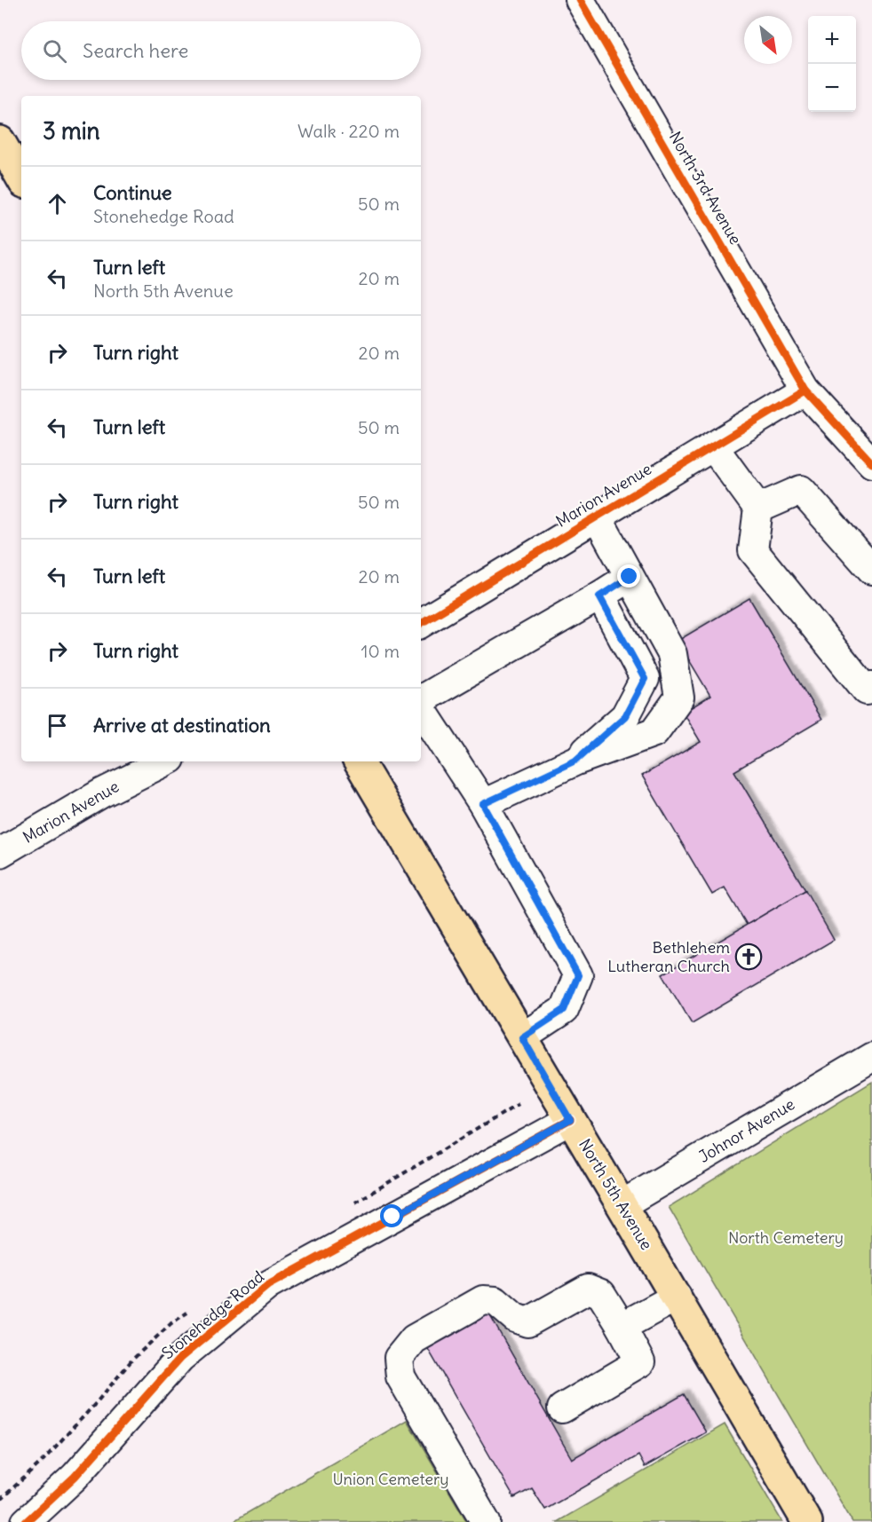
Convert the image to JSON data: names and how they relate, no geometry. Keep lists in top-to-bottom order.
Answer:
{
  "streets": {
    "main road": ["North 5th Avenue"],
    "street": [
      "North 3rd Avenue",
      "Marion Avenue",
      "Johnor Avenue",
      "Stonehedge Road"
    ]
  },
  "crossings": [
    ["North 3rd Avenue", "Marion Avenue"],
    ["Johnor Avenue", "North 5th Avenue"],
    ["North 5th Avenue", "Stonehedge Road"]
  ],
  "parks": ["North Cemetery", "Union Cemetery"],
  "places": {
    "church": ["Bethlehem Lutheran Church"]
  },
  "north": "bottom right",
  "page": {
    "map_buttons": ["+", "−"],
    "search": "Search here",
    "heading": ["3 min", "Walk · 220 m"],
    "list": [
      ["Continue", "Stonehedge Road", "50 m"],
      ["Turn left", "North 5th Avenue", "20 m"],
      ["Turn right", "20 m"],
      ["Turn left", "50 m"],
      ["Turn right", "50 m"],
      ["Turn left", "20 m"],
      ["Turn right", "10 m"],
      "Arrive at destination"
    ]
  }
}
